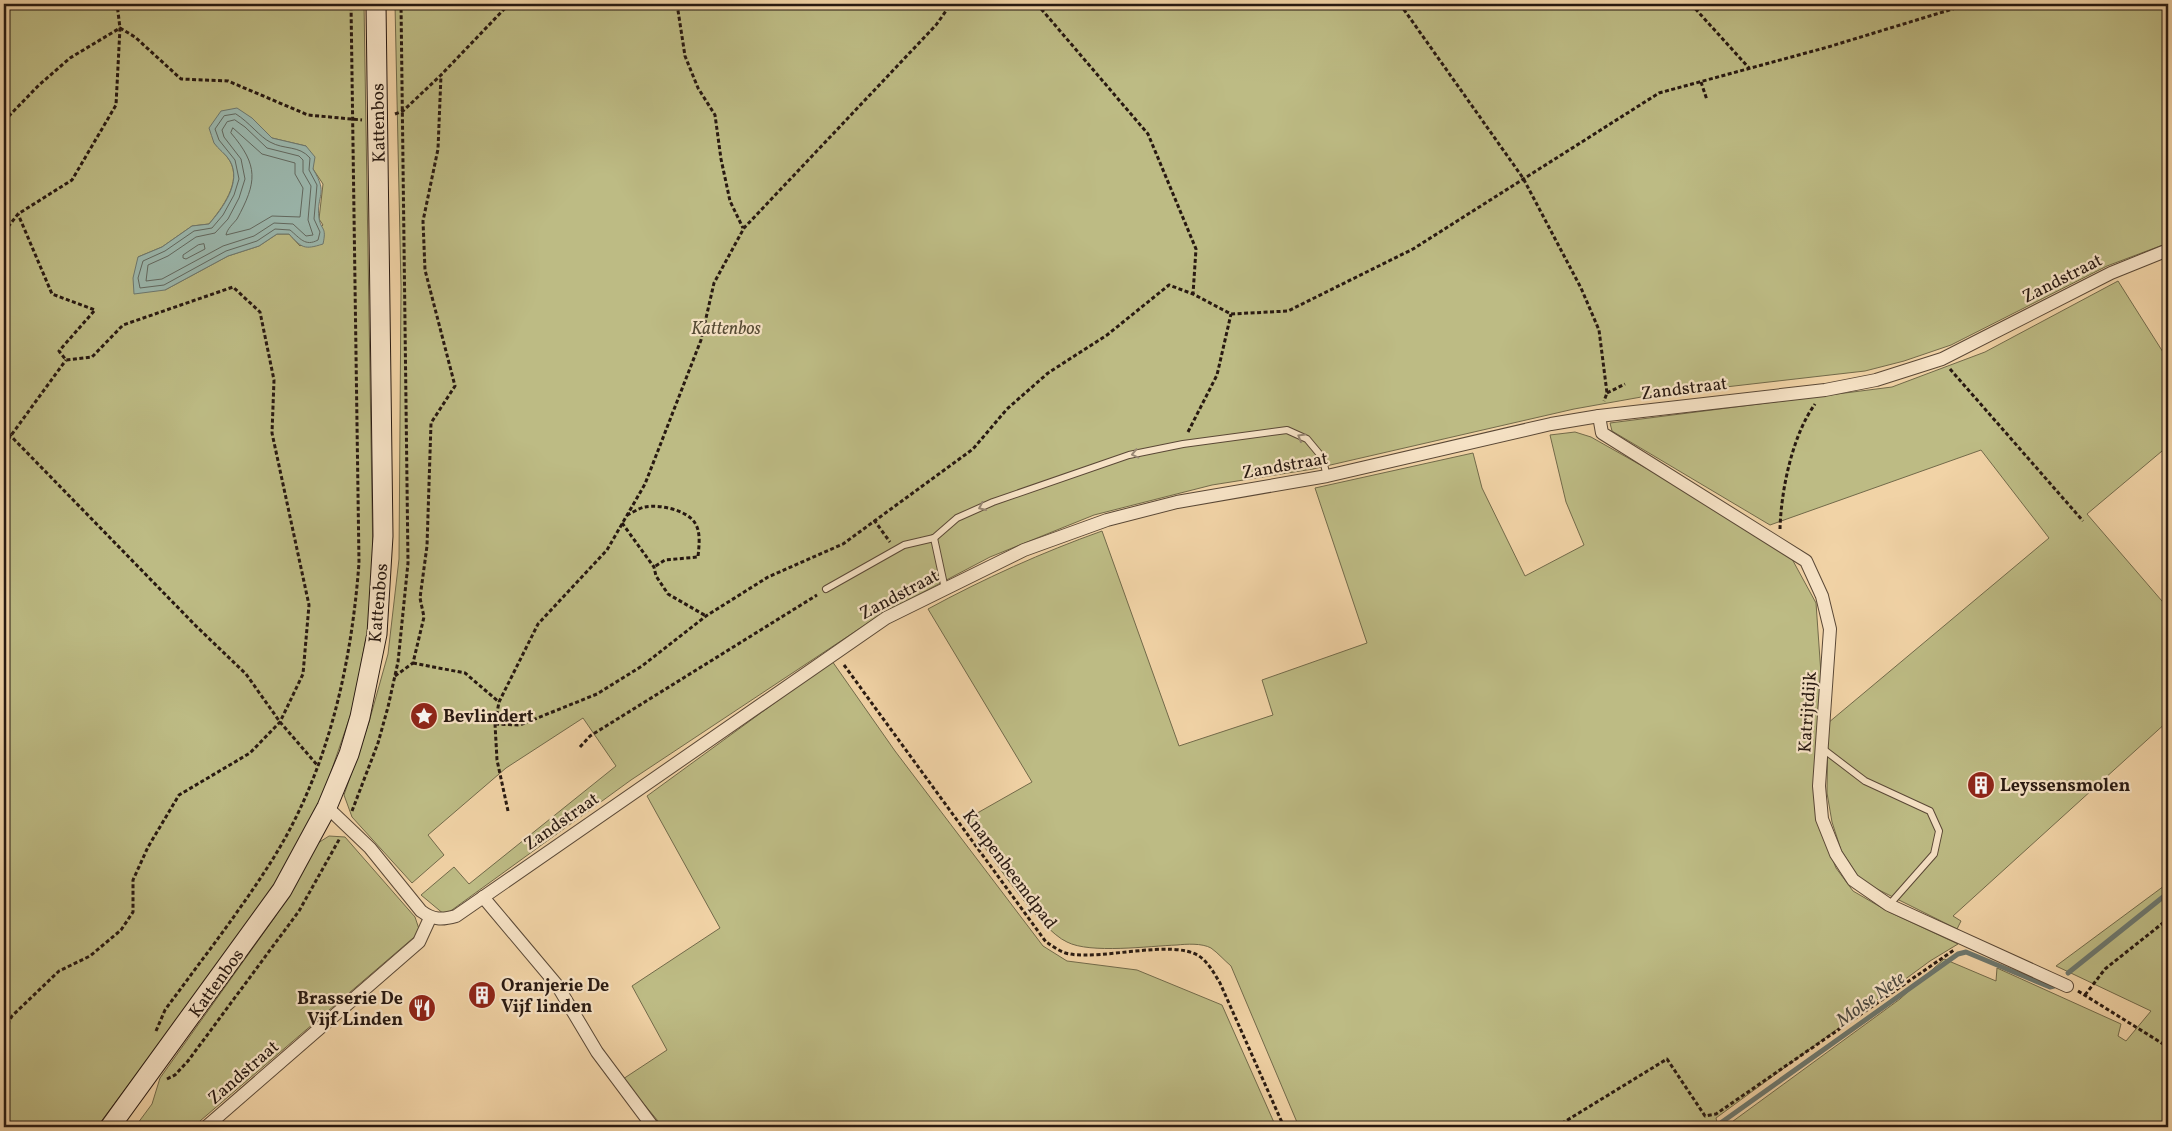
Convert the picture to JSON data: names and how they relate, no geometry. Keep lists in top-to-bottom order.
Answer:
{
  "streets": {
    "main road": ["Kattenbos"],
    "street": ["Zandstraat", "Katrijtdijk"],
    "path": ["Knapenbeemdpad"]
  },
  "crossings": [
    ["Zandstraat", "Katrijtdijk"],
    ["Zandstraat", "Knapenbeemdpad"]
  ],
  "water": ["Molse Nete"],
  "parks": ["Kattenbos"],
  "places": {
    "place": ["Bevlindert"],
    "building": ["Leyssensmolen", "Oranjerie De Vijf linden"],
    "restaurant": ["Brasserie De Vijf Linden"]
  }
}
